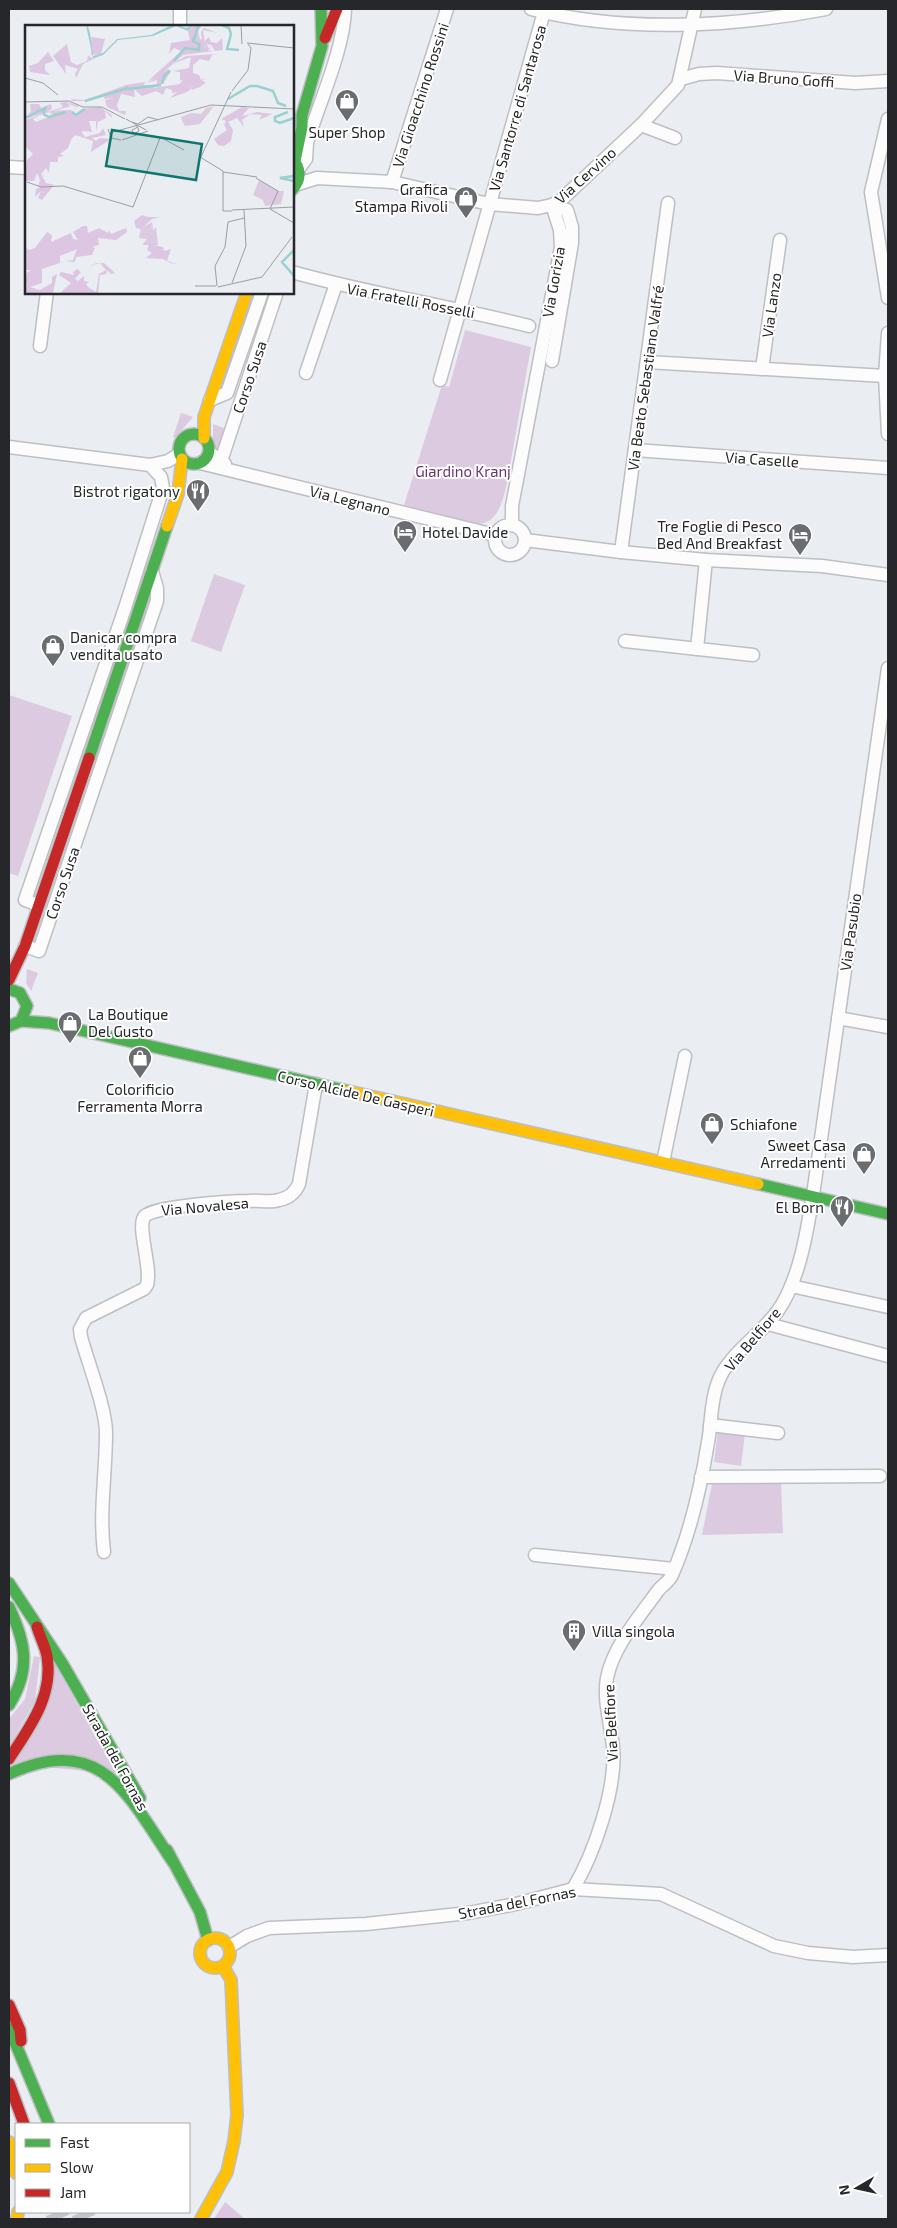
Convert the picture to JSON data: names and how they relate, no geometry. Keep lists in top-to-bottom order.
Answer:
{
  "streets": {
    "main road": ["Corso Susa", "Corso Alcide De Gasperi", "Strada del Fornas"],
    "street": [
      "Via Bruno Goffi",
      "Via Gioacchino Rossini",
      "Via Santorre di Santarosa",
      "Via Cervino",
      "Via Gorizia",
      "Via Fratelli Rosselli",
      "Via Lanzo",
      "Via Beato Sebastiano Valfré",
      "Via Caselle",
      "Via Legnano",
      "Via Pasubio",
      "Via Novalesa",
      "Via Belfiore"
    ]
  },
  "crossings": [
    ["Via Bruno Goffi", "Via Cervino"],
    ["Via Gioacchino Rossini", "Via Cervino"],
    ["Via Santorre di Santarosa", "Via Cervino"],
    ["Via Santorre di Santarosa", "Via Fratelli Rosselli"],
    ["Via Cervino", "Via Gorizia"],
    ["Via Gorizia", "Via Legnano"],
    ["Corso Susa", "Via Legnano"],
    ["Via Beato Sebastiano Valfré", "Via Caselle"],
    ["Via Pasubio", "Corso Alcide De Gasperi"],
    ["Via Pasubio", "Via Belfiore"],
    ["Corso Alcide De Gasperi", "Via Novalesa"],
    ["Corso Alcide De Gasperi", "Via Belfiore"],
    ["Via Belfiore", "Strada del Fornas"]
  ],
  "parks": ["Giardino Kranj"],
  "places": {
    "shop": [
      "Super Shop",
      "Grafica Stampa Rivoli",
      "Danicar compra vendita usato",
      "La Boutique Del Gusto",
      "Colorificio Ferramenta Morra",
      "Schiafone",
      "Sweet Casa Arredamenti"
    ],
    "restaurant": ["Bistrot rigatony", "El Born"],
    "hotel": ["Hotel Davide", "Tre Foglie di Pesco Bed And Breakfast"],
    "building": ["Villa singola"]
  },
  "legend": ["Fast", "Slow", "Jam"],
  "north": "left"
}
